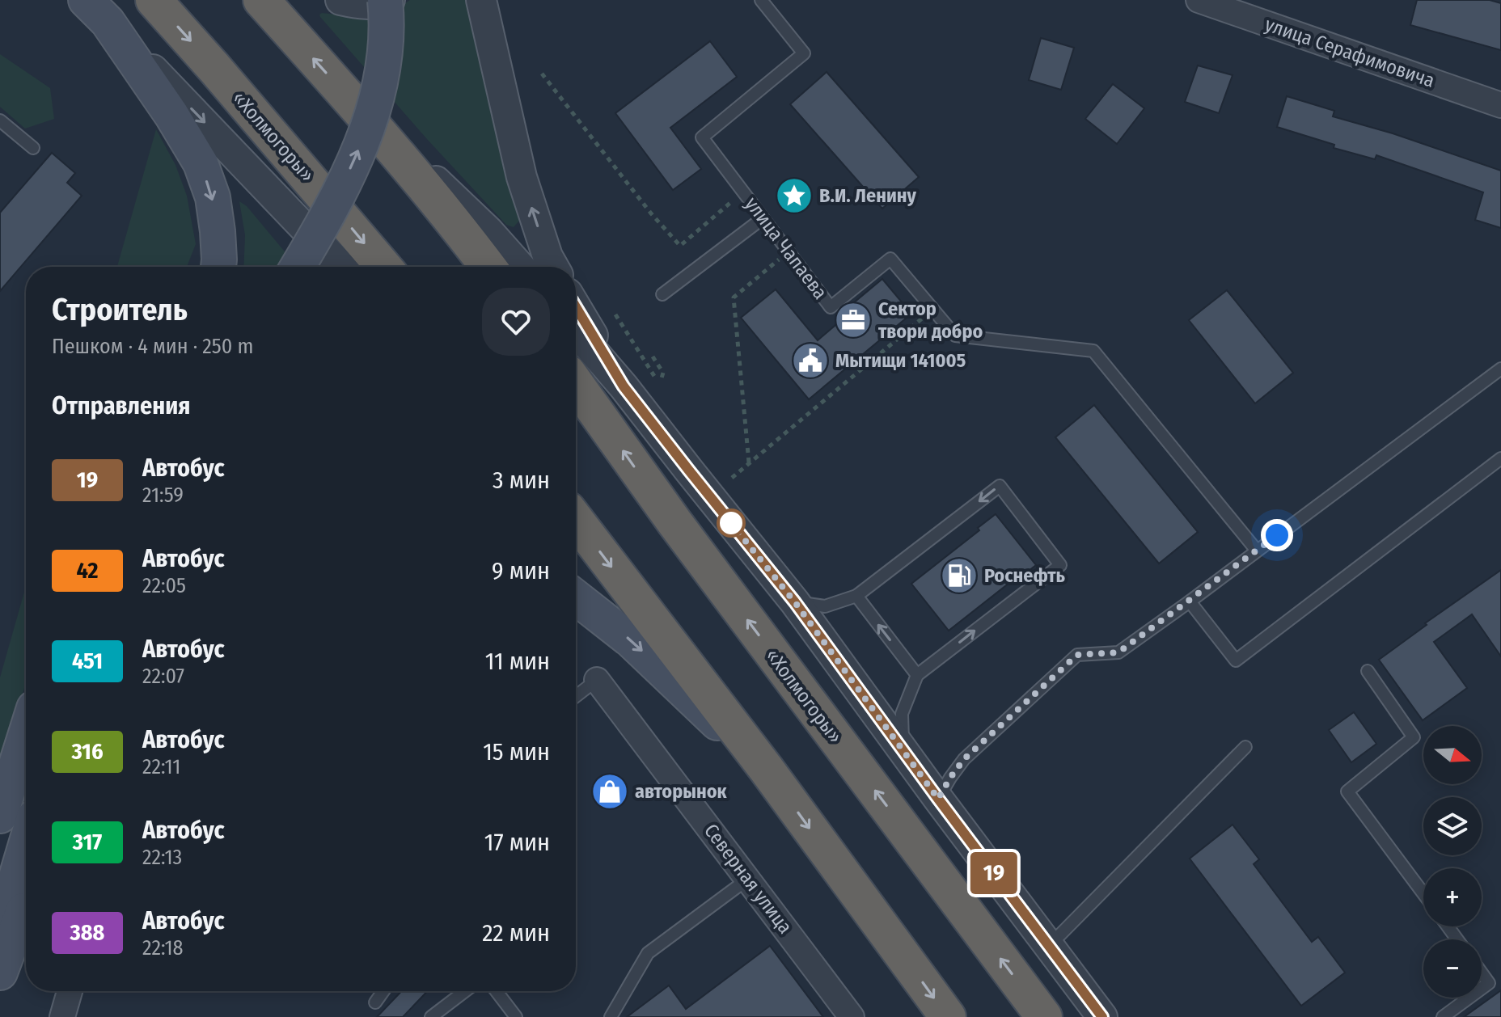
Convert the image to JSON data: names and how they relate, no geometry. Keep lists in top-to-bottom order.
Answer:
{
  "streets": {
    "highway": ["«Холмогоры»"],
    "street": ["улица Серафимовича", "Северная улица"],
    "lane": ["улица Чапаева"]
  },
  "places": {
    "place": ["В.И. Ленину"],
    "office": ["Сектор твори добро"],
    "public building": ["Мытищи 141005"],
    "fuel station": ["Роснефть"],
    "shop": ["авторынок"]
  },
  "lines": ["bus line 19"],
  "north": "right",
  "page": {
    "on_map": "19",
    "heading": [
      ["Строитель", "Пешком · 4 мин · 250 m"],
      "Отправления"
    ],
    "list": [
      {
        "mark": "19",
        "name": "Автобус",
        "note": "21:59",
        "value": "3 мин"
      },
      {
        "mark": "42",
        "name": "Автобус",
        "note": "22:05",
        "value": "9 мин"
      },
      {
        "mark": "451",
        "name": "Автобус",
        "note": "22:07",
        "value": "11 мин"
      },
      {
        "mark": "316",
        "name": "Автобус",
        "note": "22:11",
        "value": "15 мин"
      },
      {
        "mark": "317",
        "name": "Автобус",
        "note": "22:13",
        "value": "17 мин"
      },
      {
        "mark": "388",
        "name": "Автобус",
        "note": "22:18",
        "value": "22 мин"
      }
    ],
    "map_buttons": ["+", "−"]
  }
}
